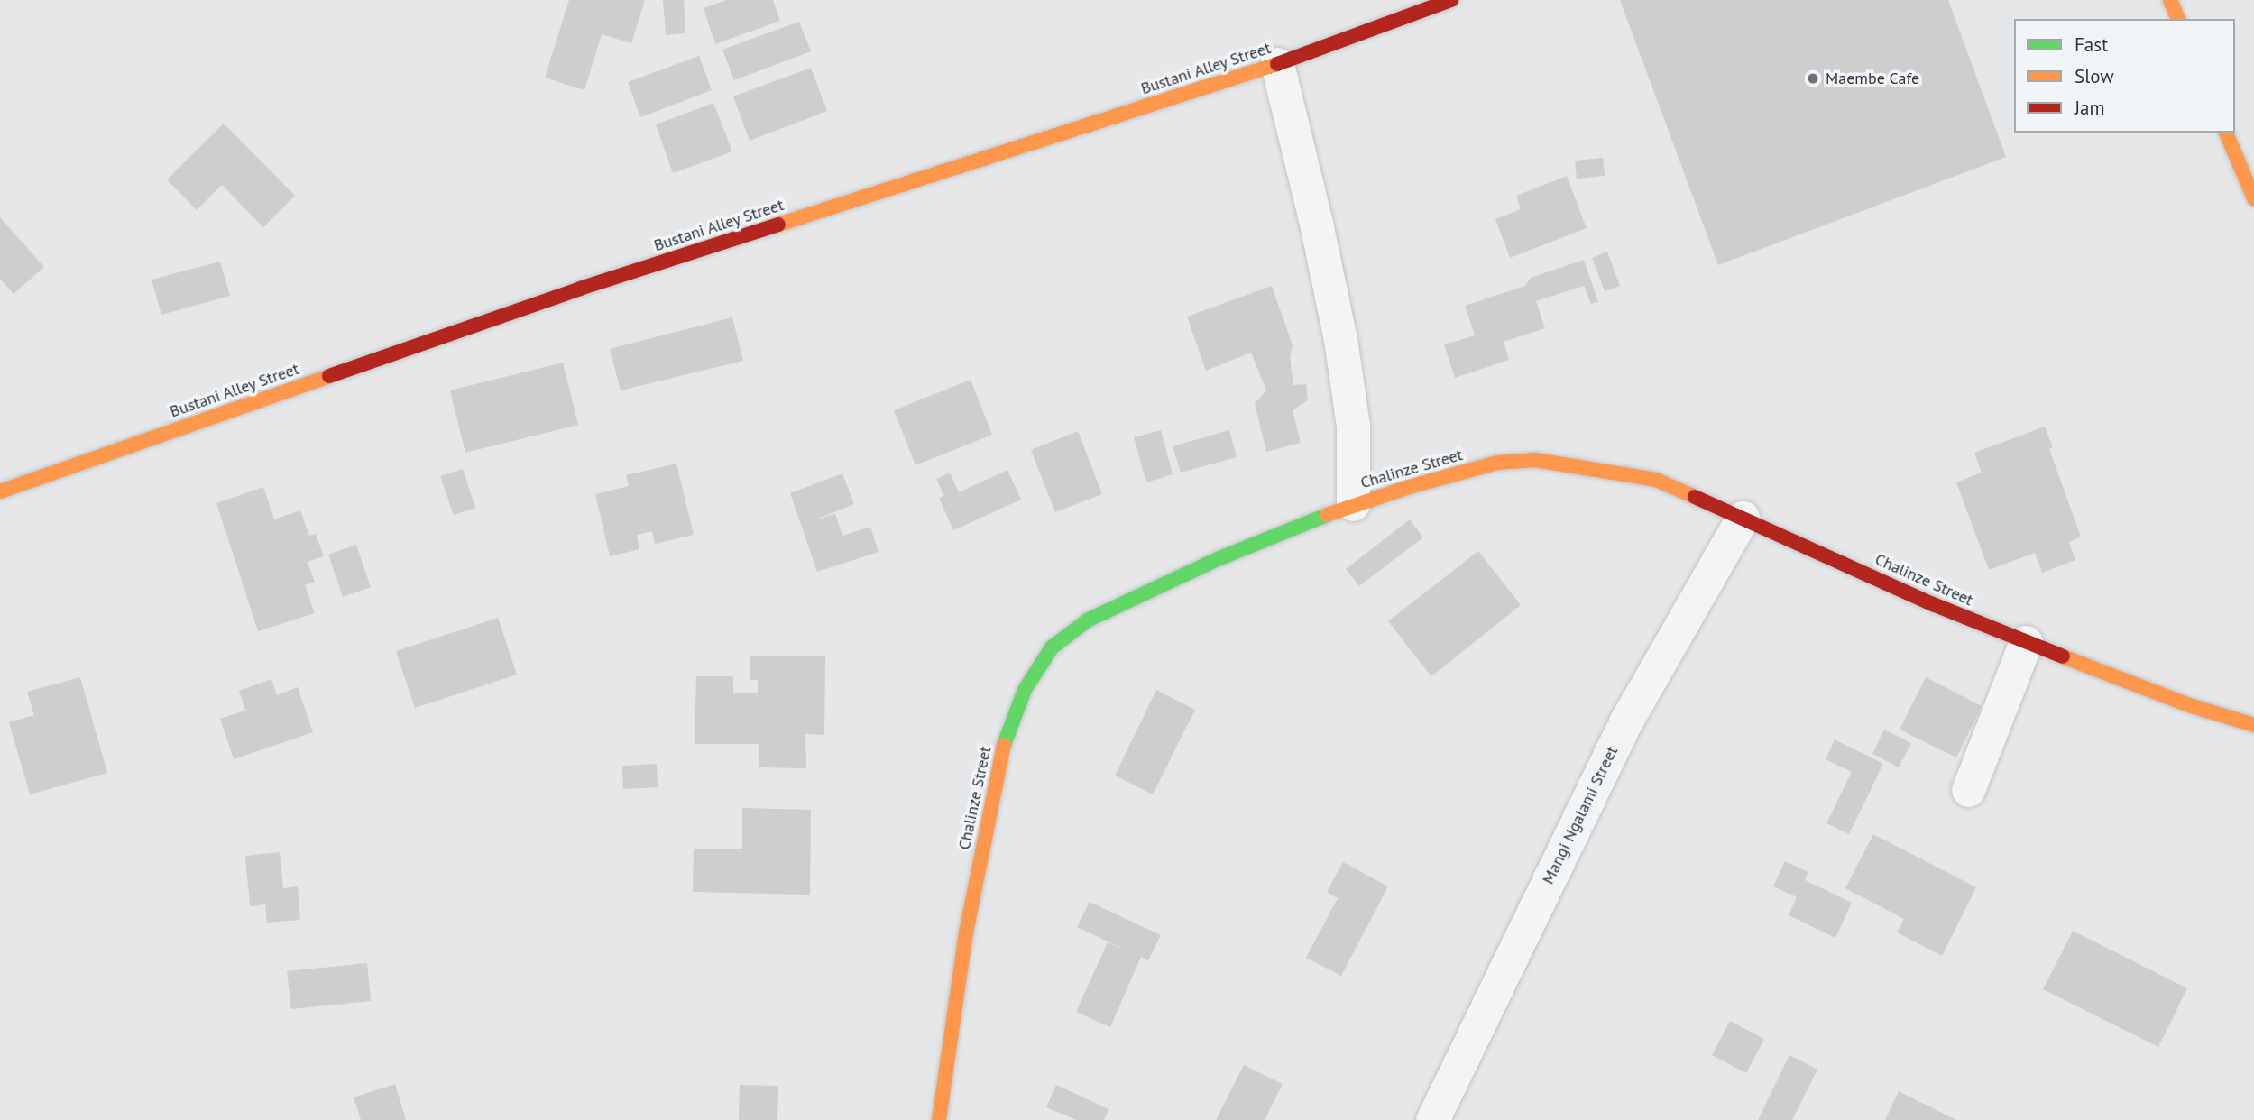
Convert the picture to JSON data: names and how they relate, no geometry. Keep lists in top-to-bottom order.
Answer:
{
  "streets": {
    "main road": ["Bustani Alley Street", "Chalinze Street"],
    "street": ["Mangi Ngalami Street"]
  },
  "crossings": [
    ["Chalinze Street", "Mangi Ngalami Street"]
  ],
  "places": ["Maembe Cafe"],
  "legend": ["Fast", "Slow", "Jam"]
}
